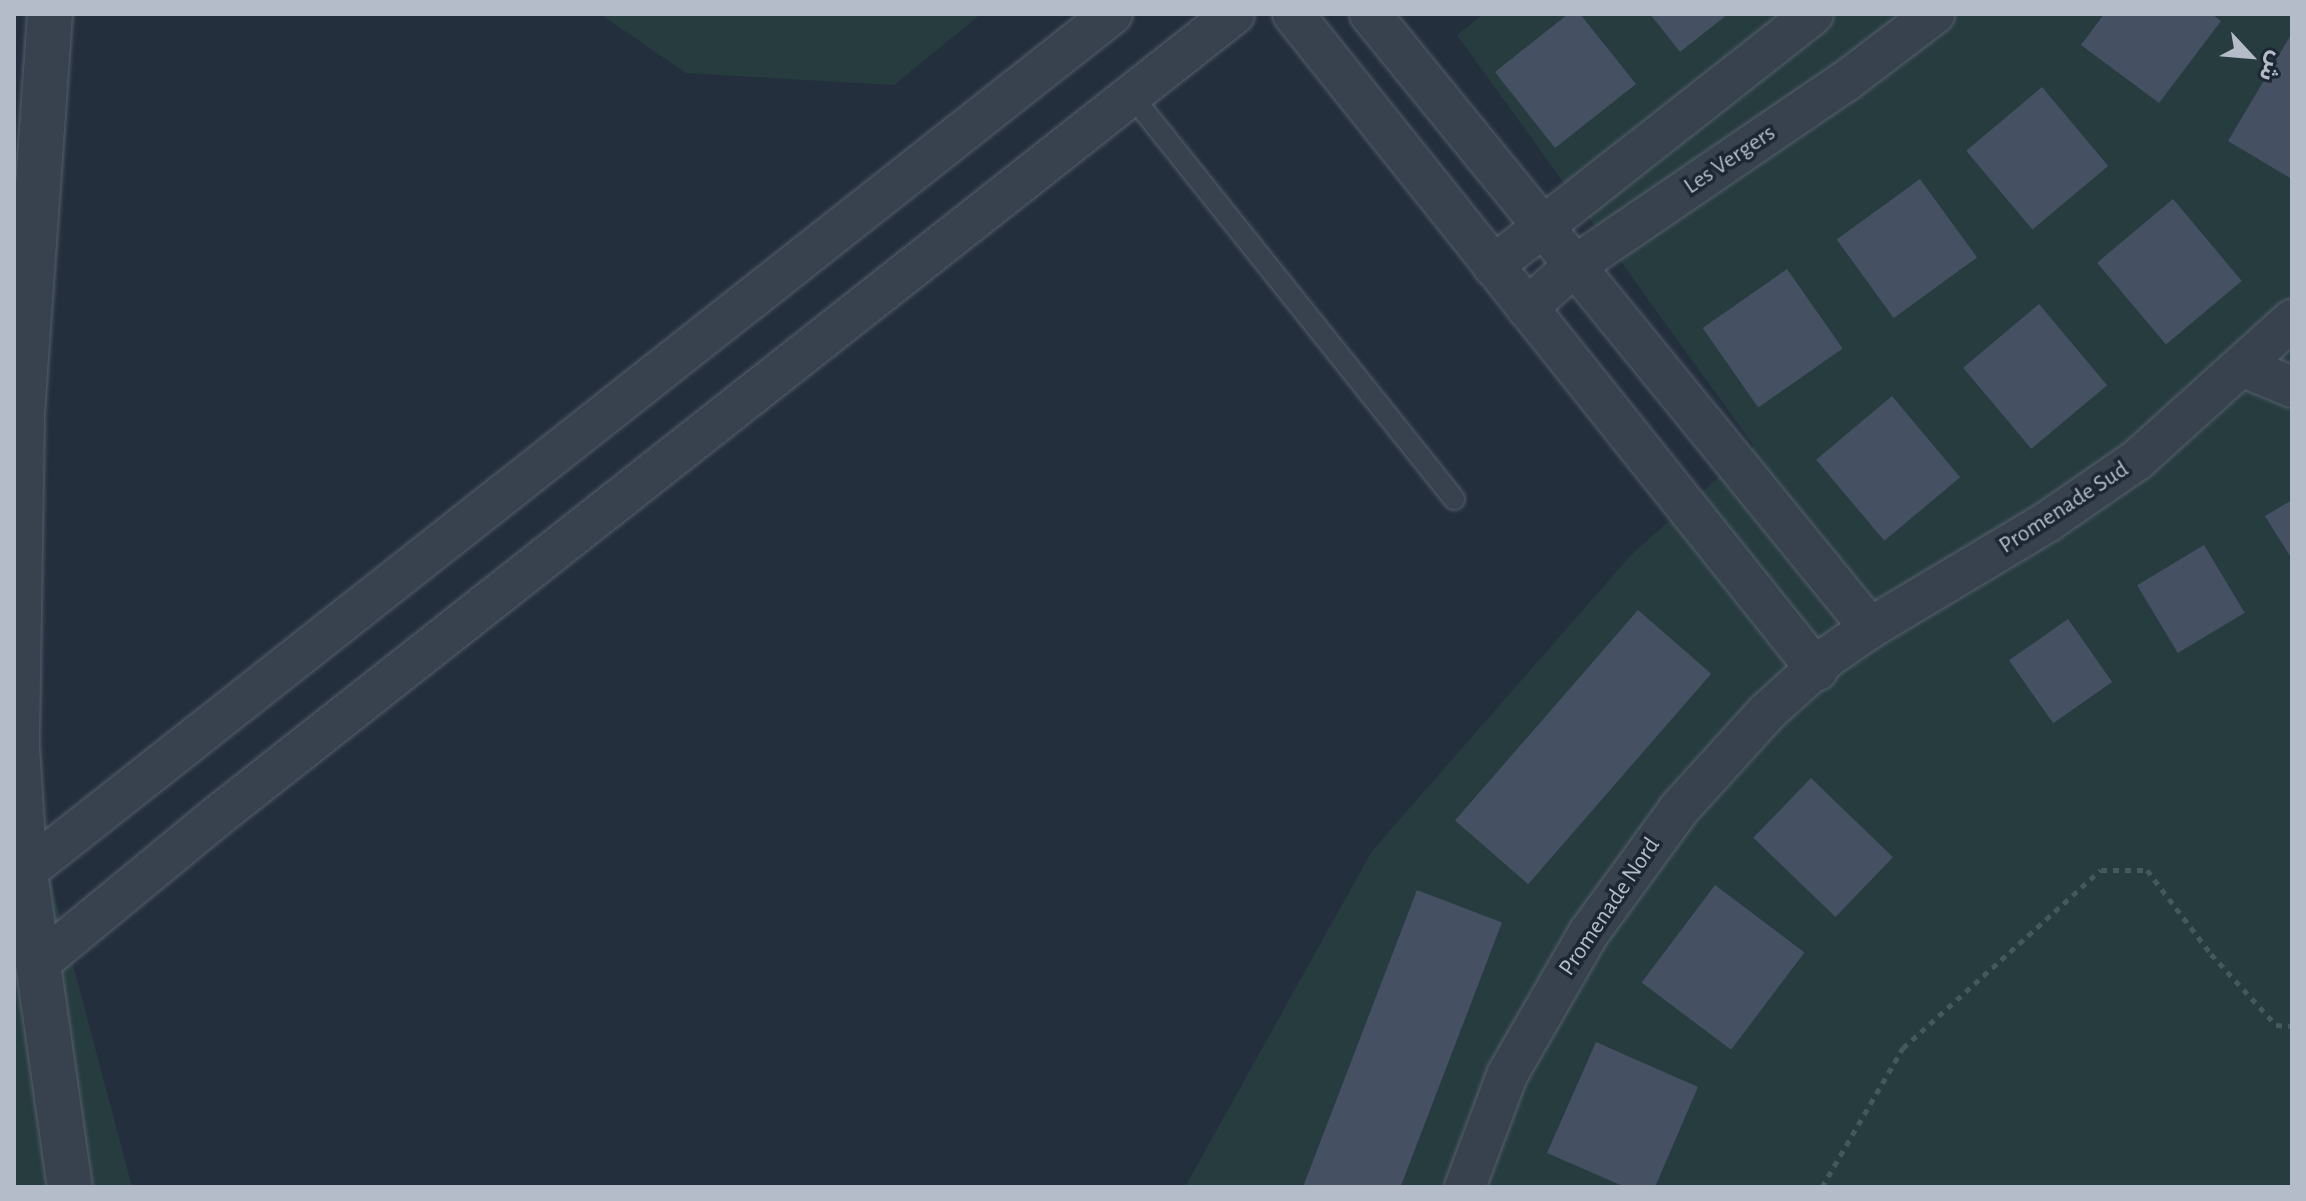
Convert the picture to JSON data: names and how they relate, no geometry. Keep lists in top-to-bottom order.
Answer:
{
  "streets": {
    "street": ["Les Vergers", "Promenade Sud", "Promenade Nord"]
  },
  "crossings": [
    ["Promenade Sud", "Promenade Nord"]
  ],
  "north": "bottom right"
}
